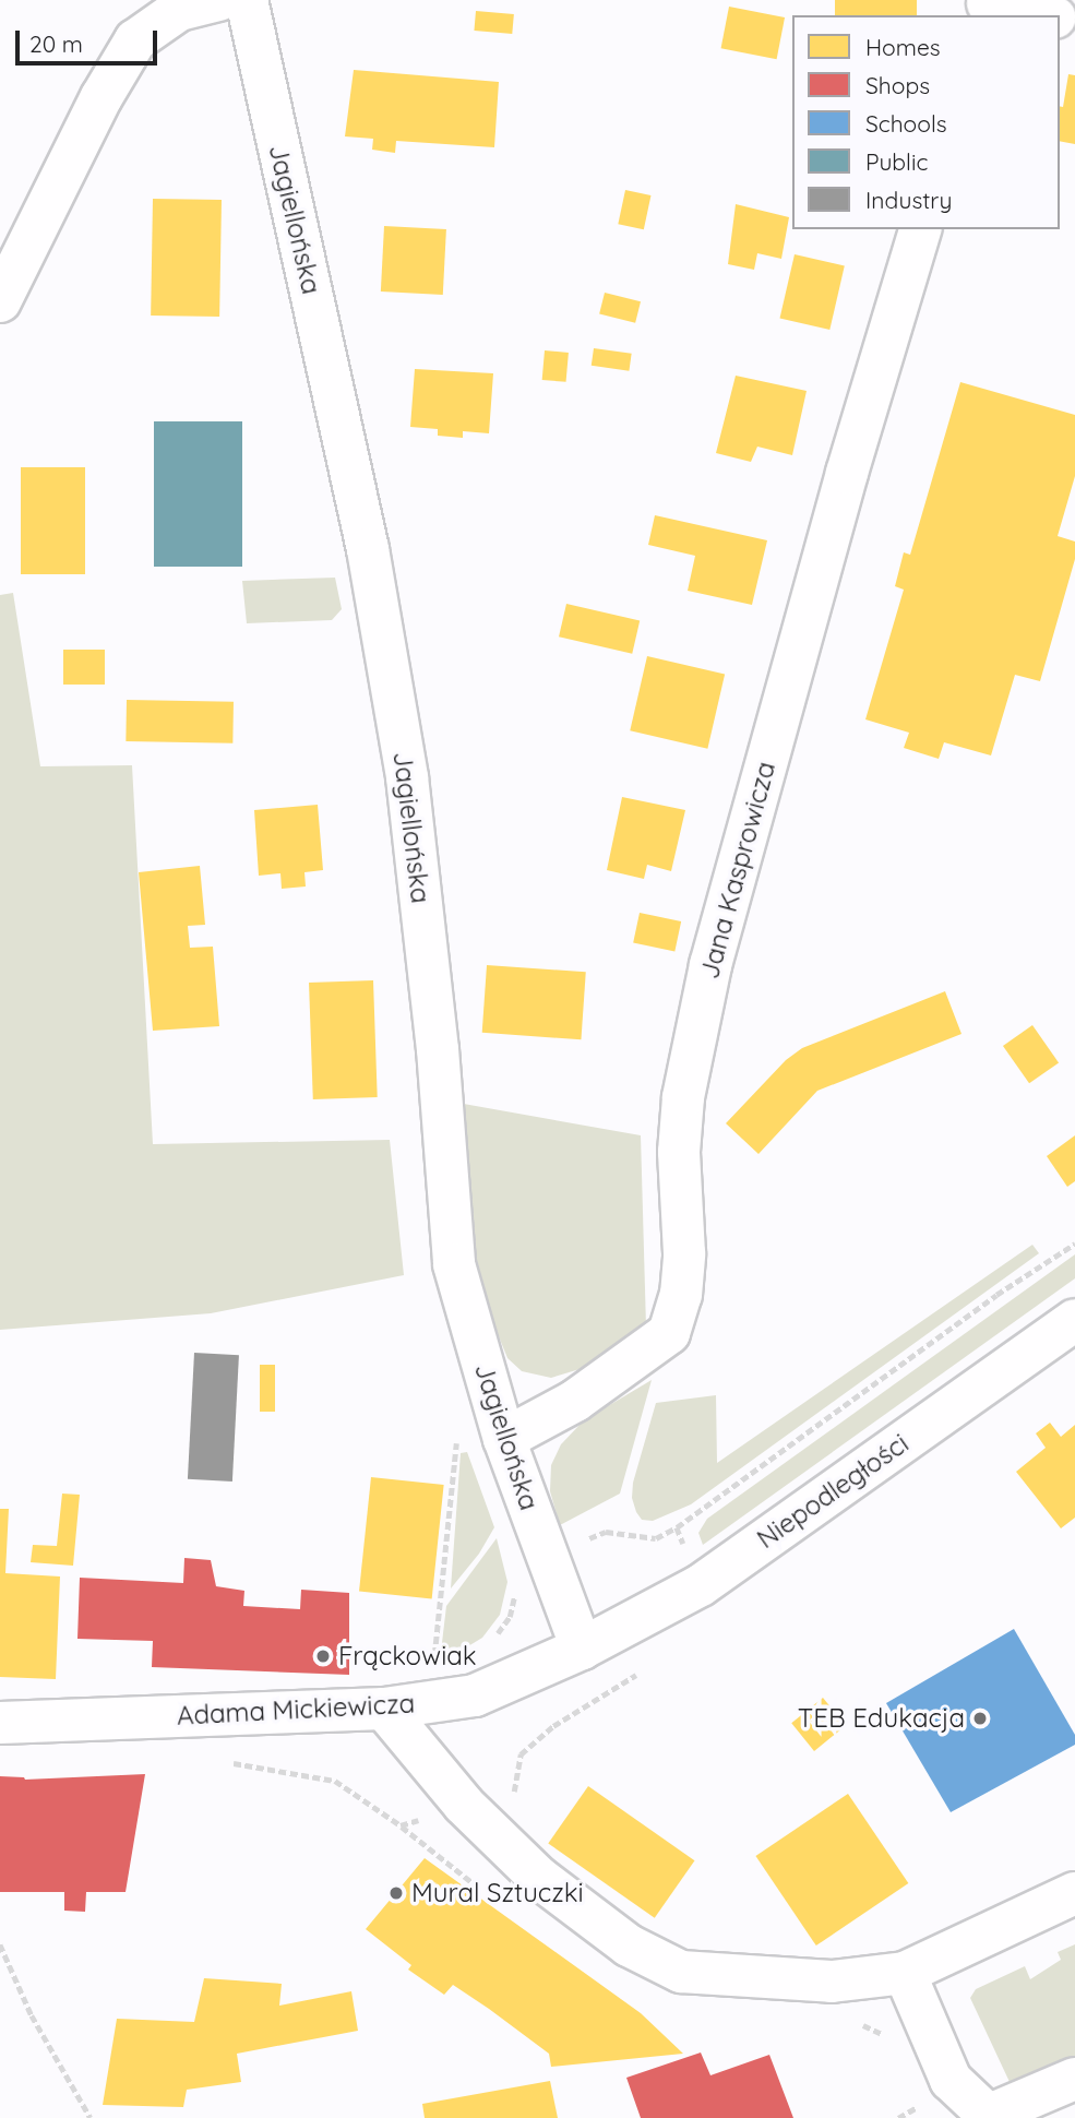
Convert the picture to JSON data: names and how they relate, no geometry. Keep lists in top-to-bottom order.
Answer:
{
  "streets": {
    "street": [
      "Jagiellońska",
      "Jana Kasprowicza",
      "Niepodległości",
      "Adama Mickiewicza"
    ]
  },
  "crossings": [
    ["Jagiellońska", "Jana Kasprowicza"],
    ["Jagiellońska", "Niepodległości"],
    ["Jagiellońska", "Adama Mickiewicza"],
    ["Niepodległości", "Adama Mickiewicza"]
  ],
  "places": ["Frąckowiak", "TEB Edukacja", "Mural Sztuczki"],
  "legend": [
    "Homes",
    "Shops",
    "Schools",
    "Public",
    "Industry"
  ],
  "scale_bar": "20 m"
}
